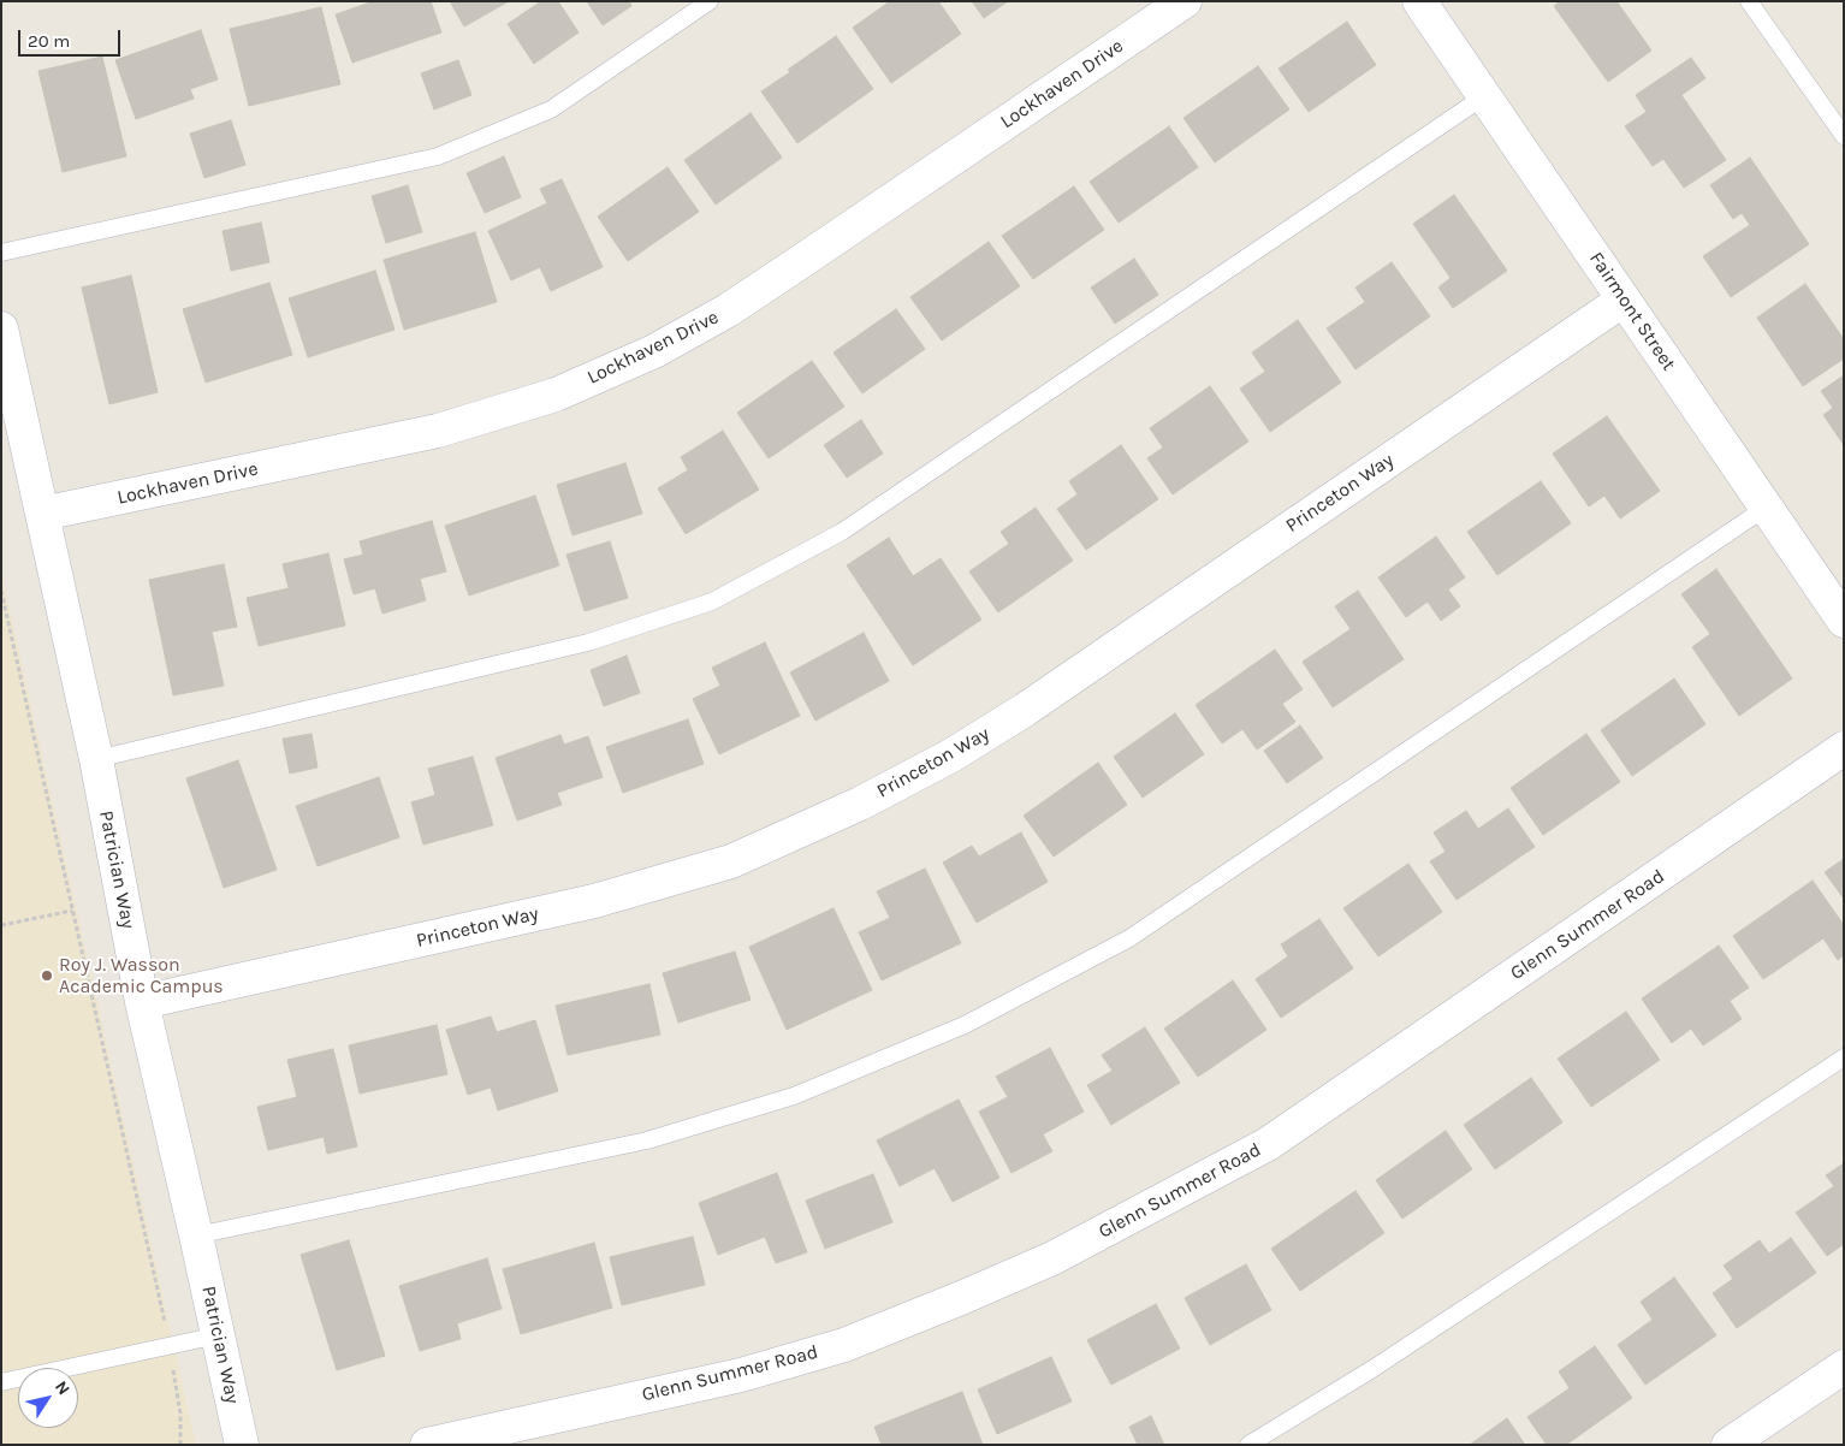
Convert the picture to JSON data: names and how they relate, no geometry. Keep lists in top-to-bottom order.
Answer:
{
  "streets": {
    "street": [
      "Lockhaven Drive",
      "Fairmont Street",
      "Princeton Way",
      "Patrician Way",
      "Glenn Summer Road"
    ]
  },
  "crossings": [
    ["Lockhaven Drive", "Patrician Way"],
    ["Fairmont Street", "Princeton Way"],
    ["Princeton Way", "Patrician Way"]
  ],
  "places": ["Roy J. Wasson Academic Campus"],
  "scale_bar": "20 m",
  "north": "top right"
}
